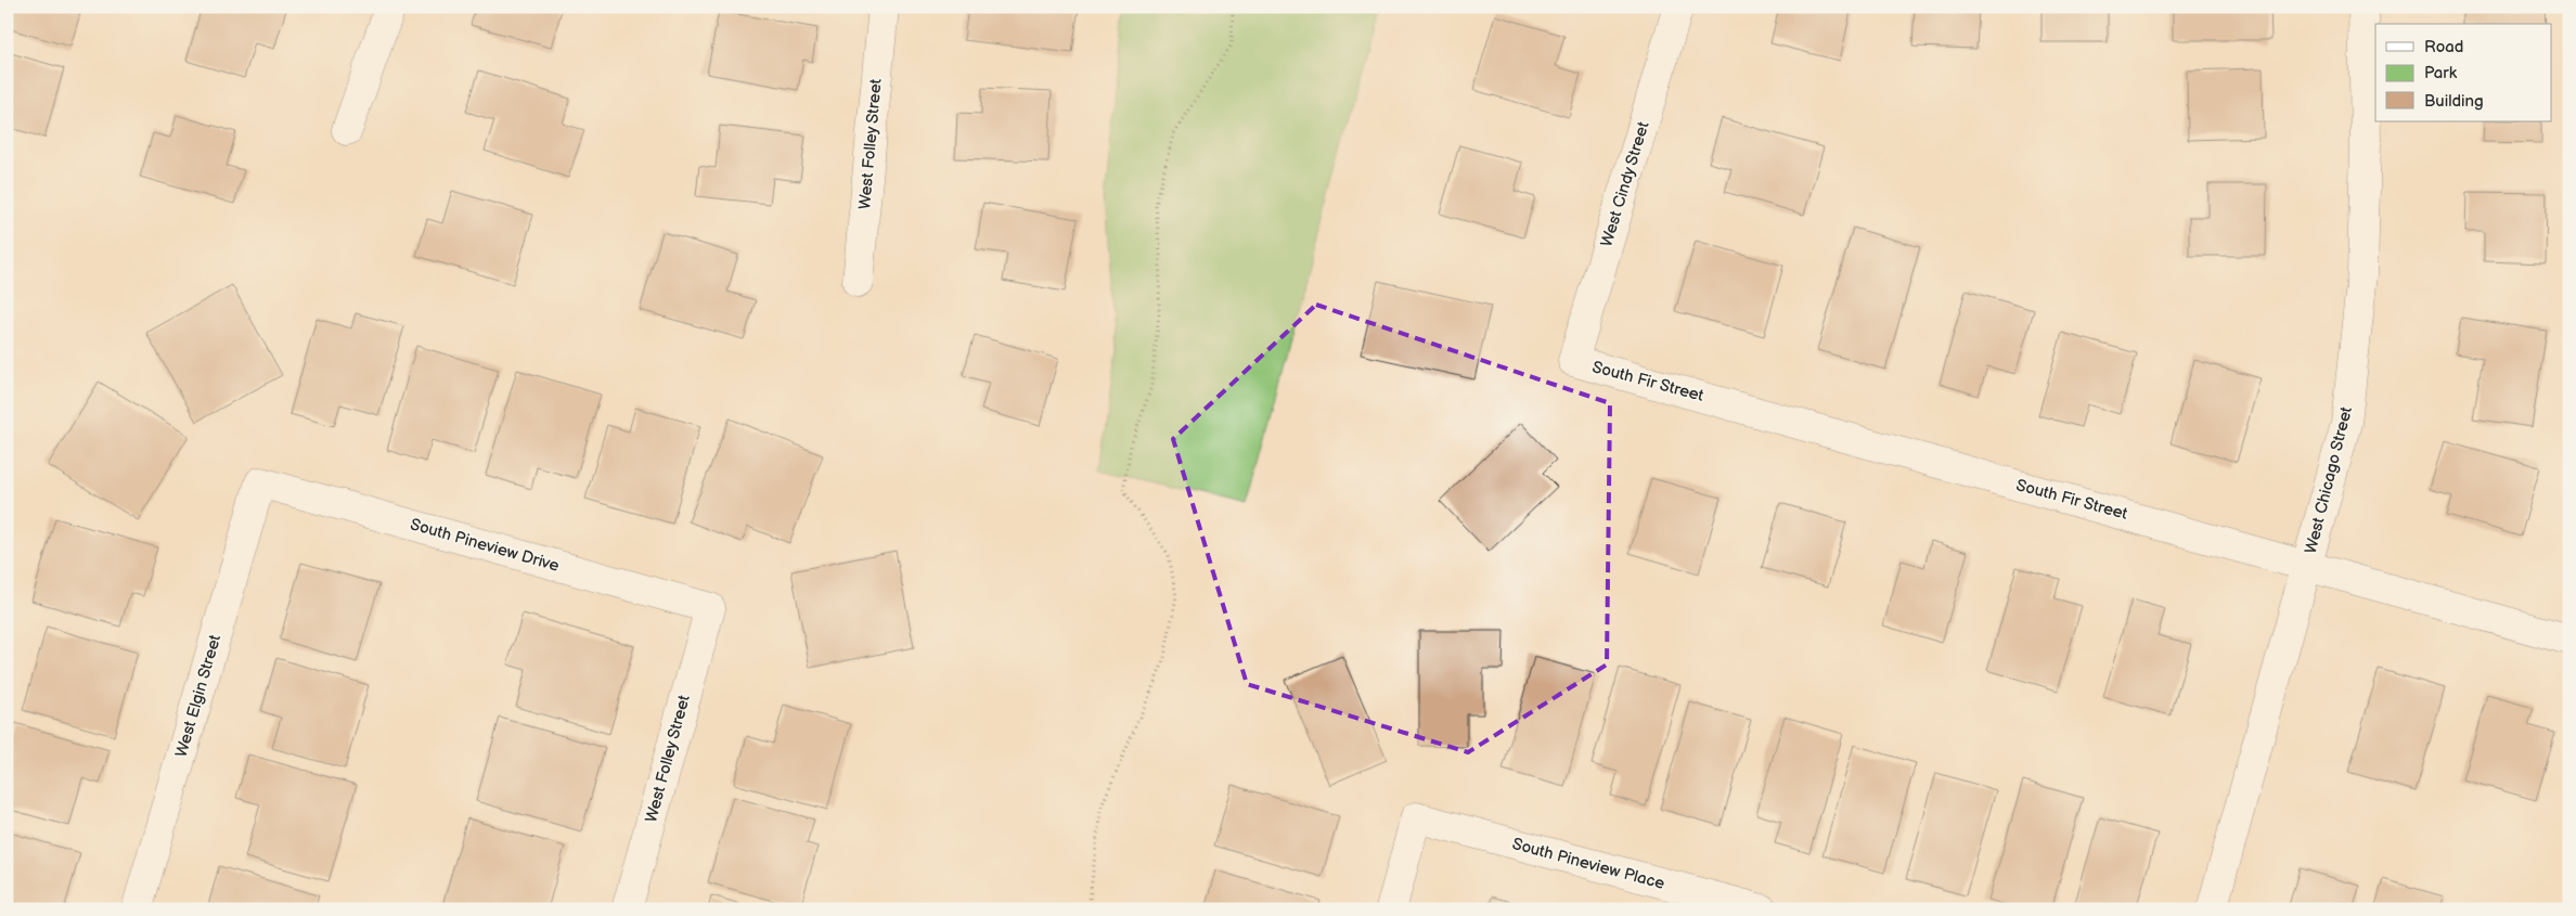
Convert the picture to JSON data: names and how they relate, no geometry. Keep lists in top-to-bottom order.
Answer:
{
  "streets": {
    "street": [
      "West Folley Street",
      "West Cindy Street",
      "South Fir Street",
      "West Chicago Street",
      "South Pineview Drive",
      "West Elgin Street",
      "South Pineview Place"
    ]
  },
  "crossings": [
    ["West Folley Street", "South Pineview Drive"],
    ["West Cindy Street", "South Fir Street"],
    ["South Fir Street", "West Chicago Street"],
    ["South Pineview Drive", "West Elgin Street"]
  ],
  "legend": ["Road", "Park", "Building"]
}
